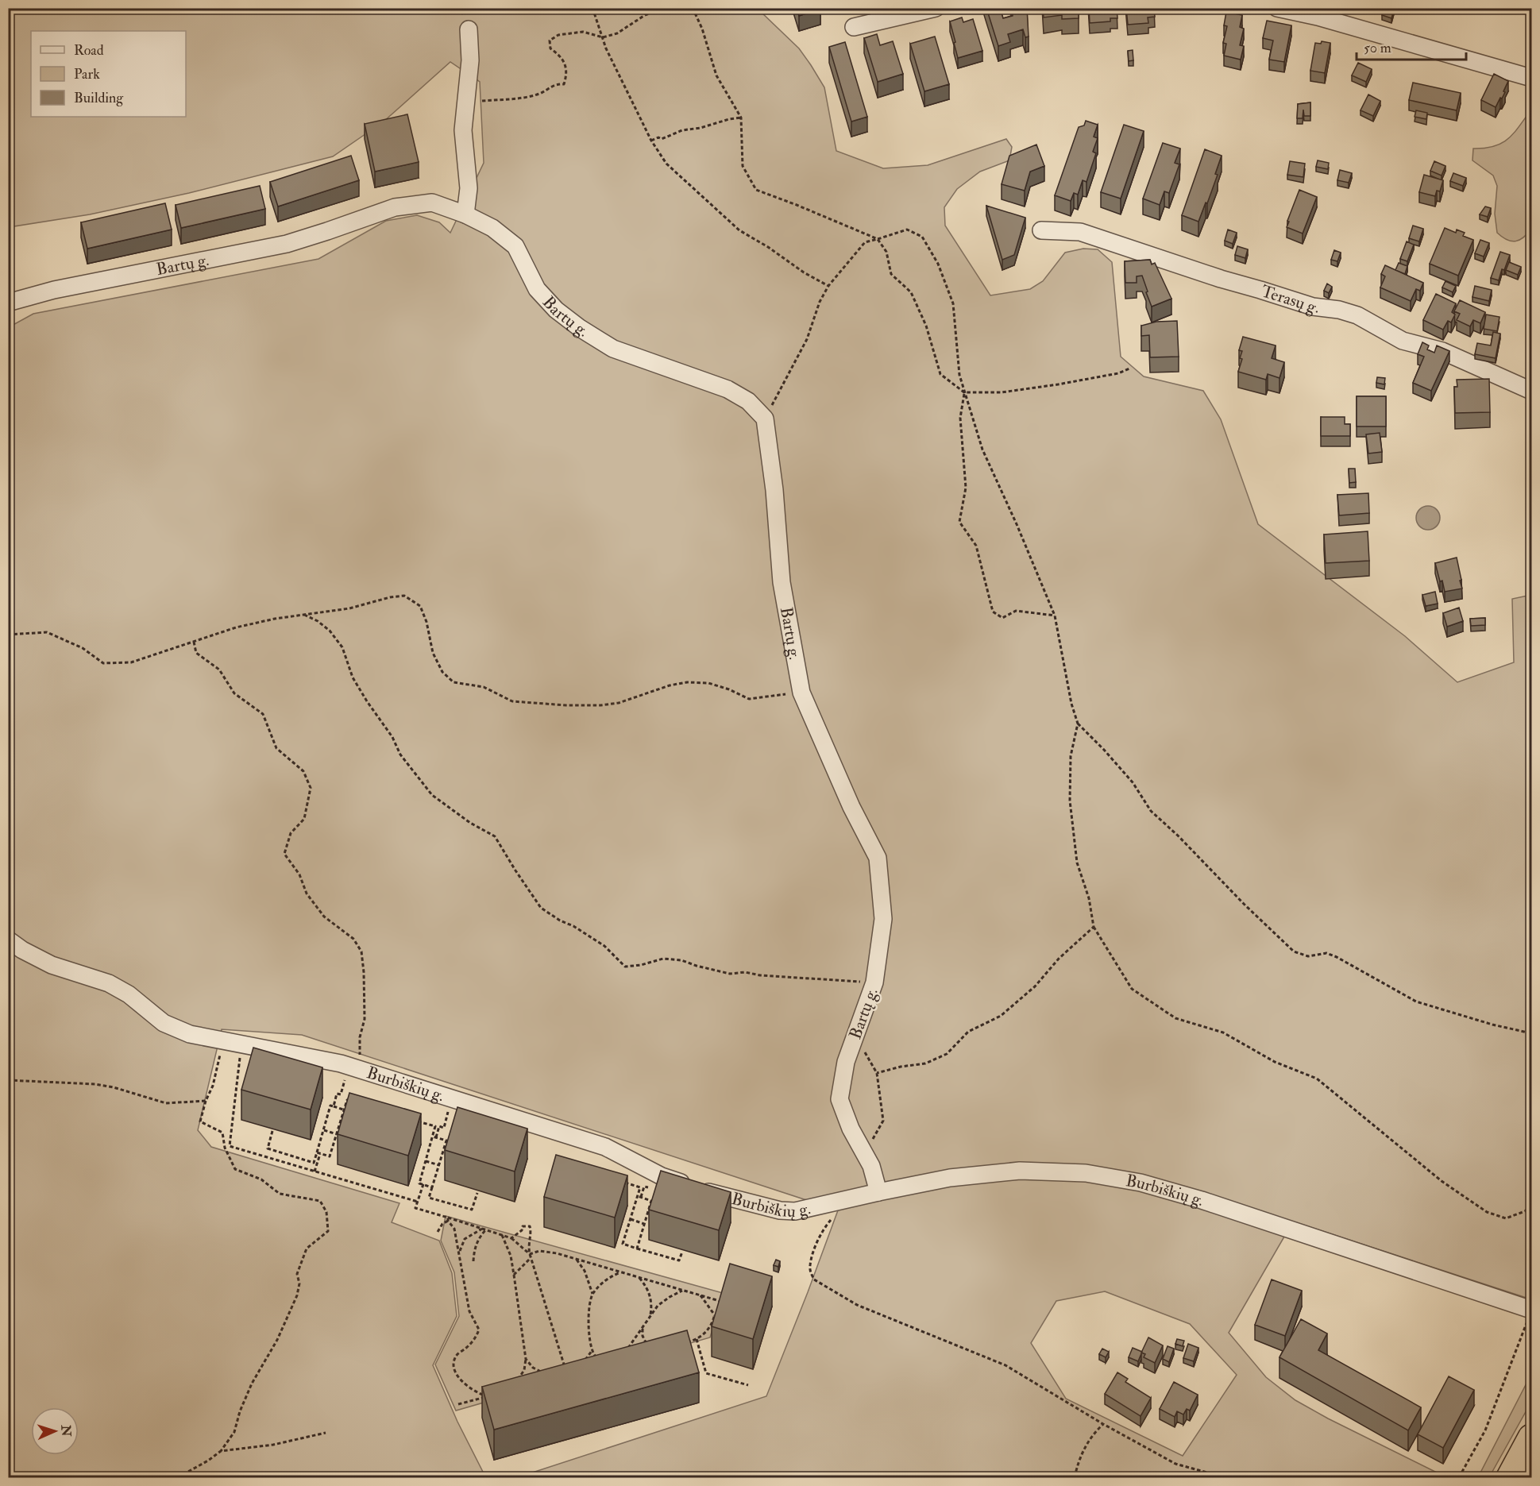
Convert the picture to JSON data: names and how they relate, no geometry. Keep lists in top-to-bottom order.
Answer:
{
  "streets": {
    "street": ["Bartų g.", "Terasų g.", "Burbiškių g."]
  },
  "crossings": [
    ["Bartų g.", "Burbiškių g."]
  ],
  "legend": ["Road", "Park", "Building"],
  "scale_bar": "50 m",
  "north": "right"
}
